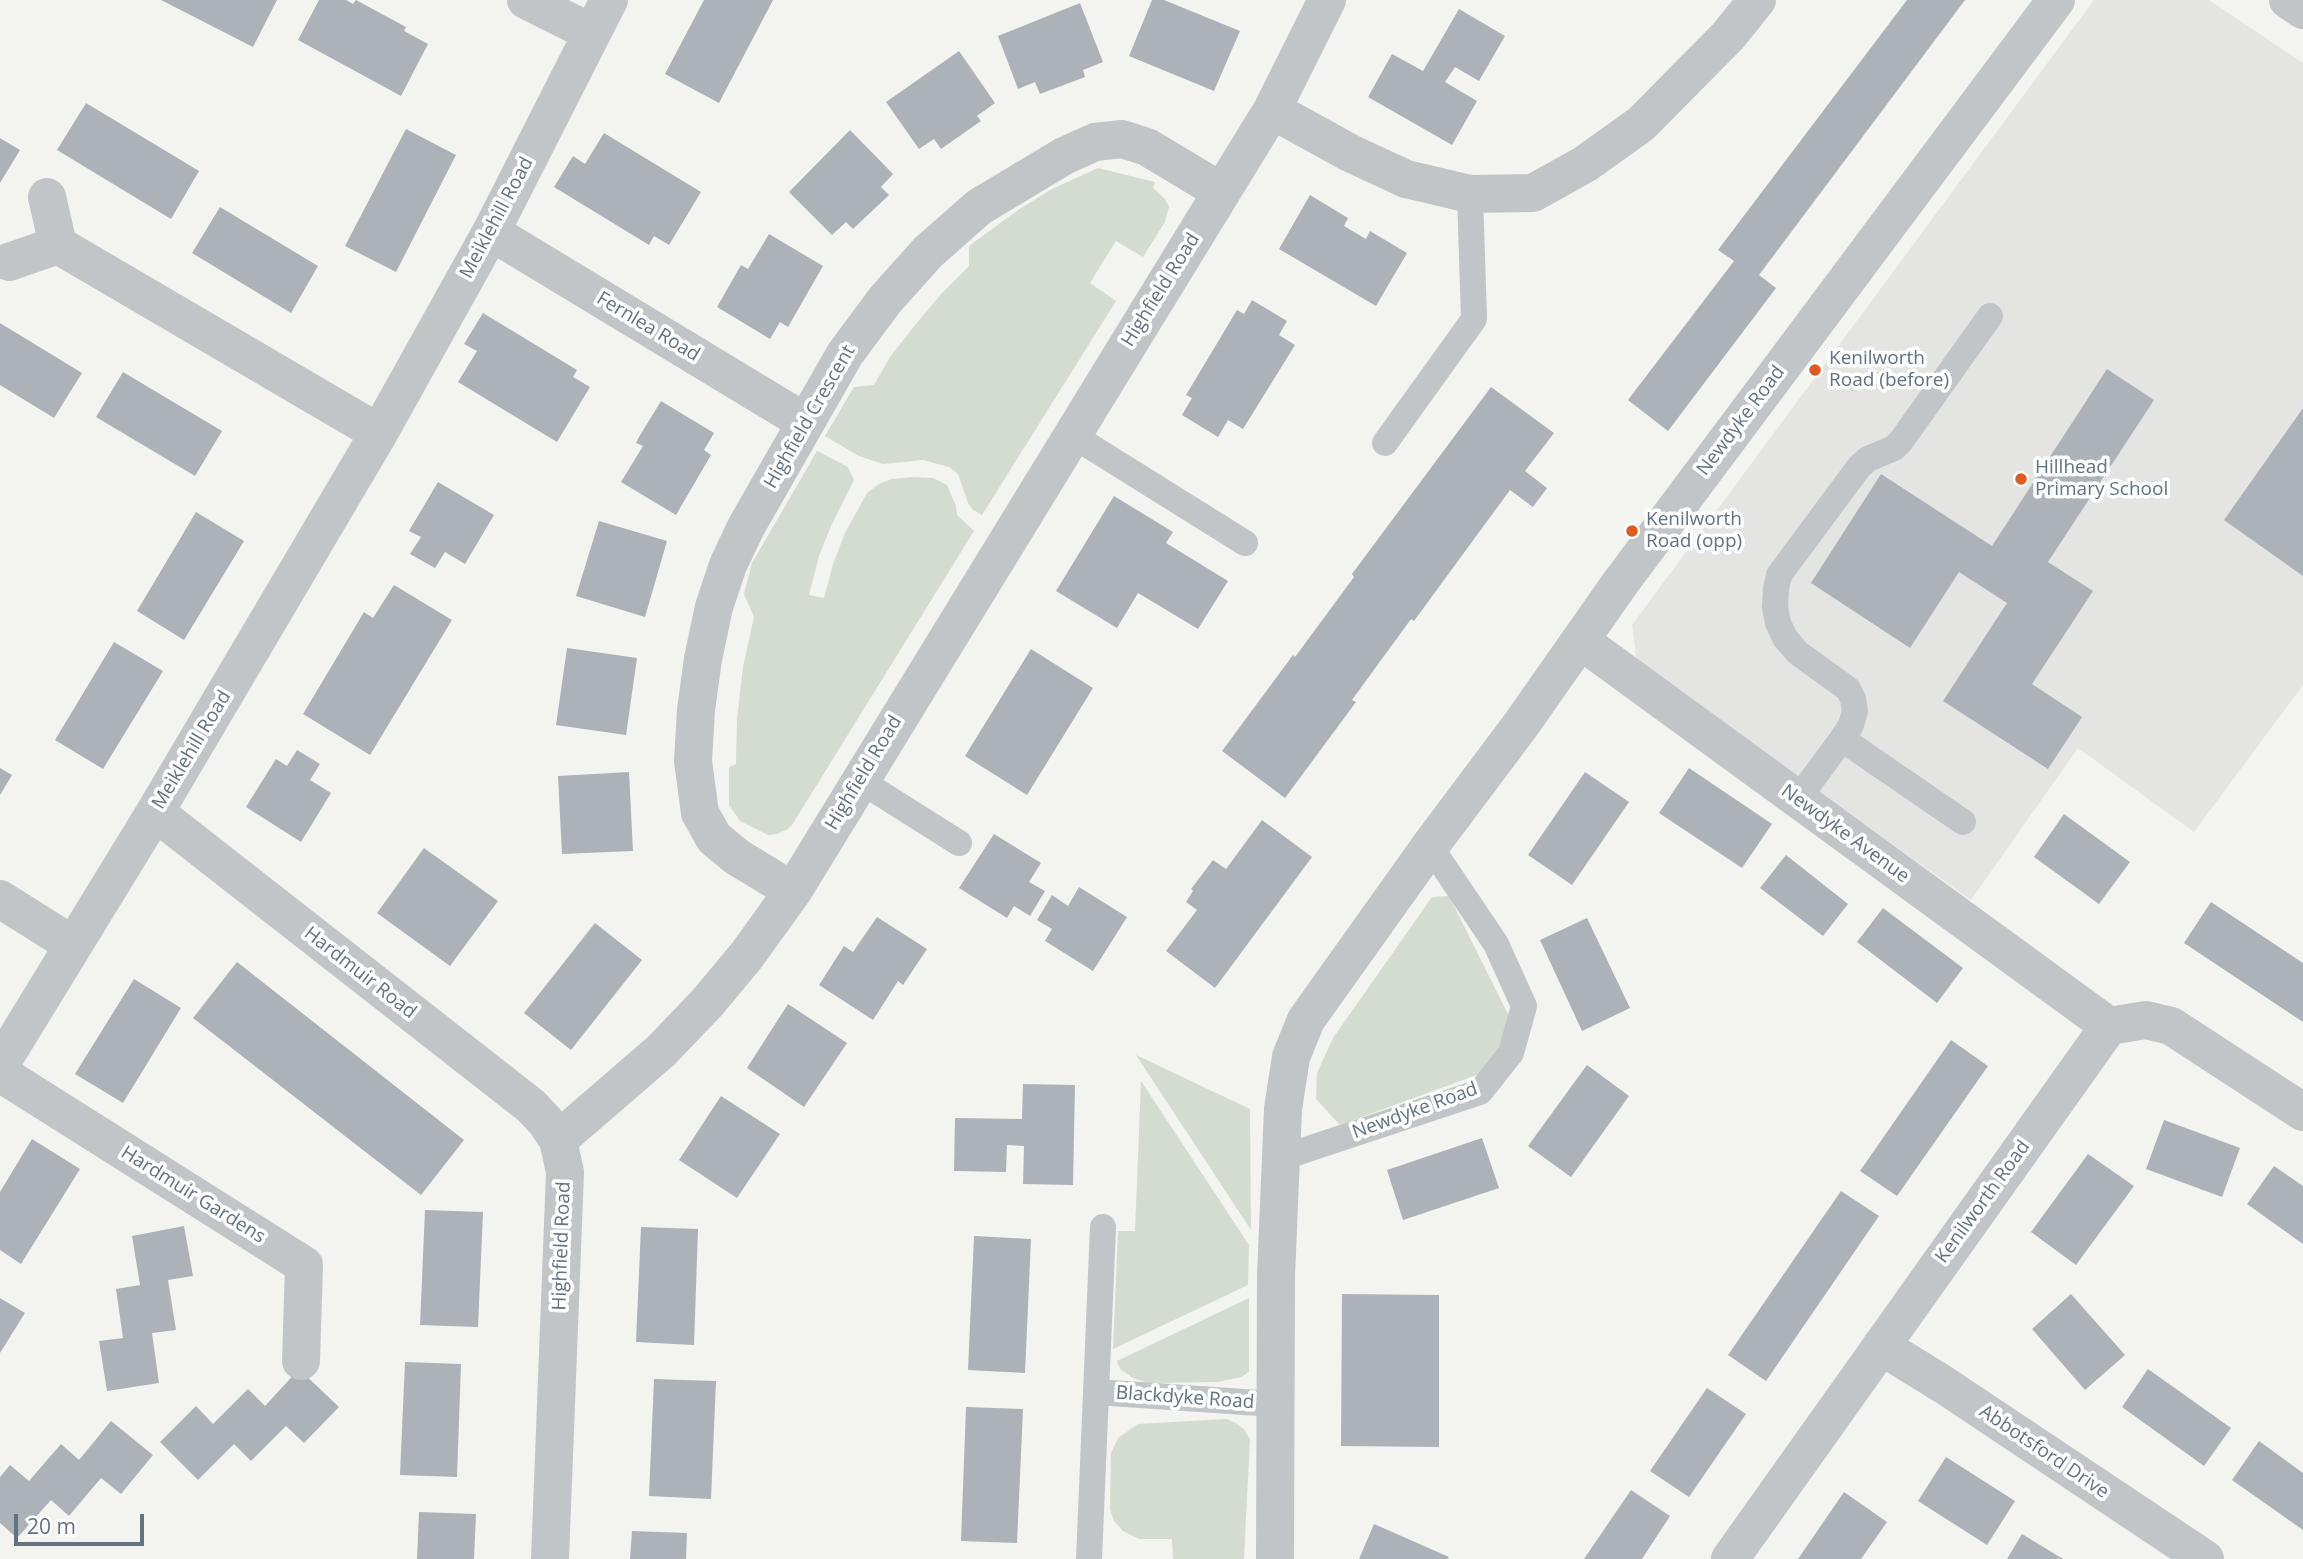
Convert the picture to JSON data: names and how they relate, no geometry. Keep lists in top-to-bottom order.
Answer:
{
  "streets": {
    "street": [
      "Meiklehill Road",
      "Highfield Road",
      "Fernlea Road",
      "Highfield Crescent",
      "Newdyke Road",
      "Newdyke Avenue",
      "Hardmuir Road",
      "Hardmuir Gardens",
      "Kenilworth Road",
      "Abbotsford Drive"
    ],
    "lane": ["Blackdyke Road"]
  },
  "crossings": [
    ["Meiklehill Road", "Fernlea Road"],
    ["Meiklehill Road", "Hardmuir Road"],
    ["Highfield Road", "Highfield Crescent"],
    ["Highfield Road", "Hardmuir Road"],
    ["Fernlea Road", "Highfield Crescent"],
    ["Newdyke Road", "Newdyke Avenue"],
    ["Newdyke Road", "Blackdyke Road"],
    ["Newdyke Avenue", "Kenilworth Road"],
    ["Kenilworth Road", "Abbotsford Drive"]
  ],
  "places": ["Kenilworth Road (before)", "Hillhead Primary School", "Kenilworth Road (opp)"],
  "scale_bar": "20 m"
}
